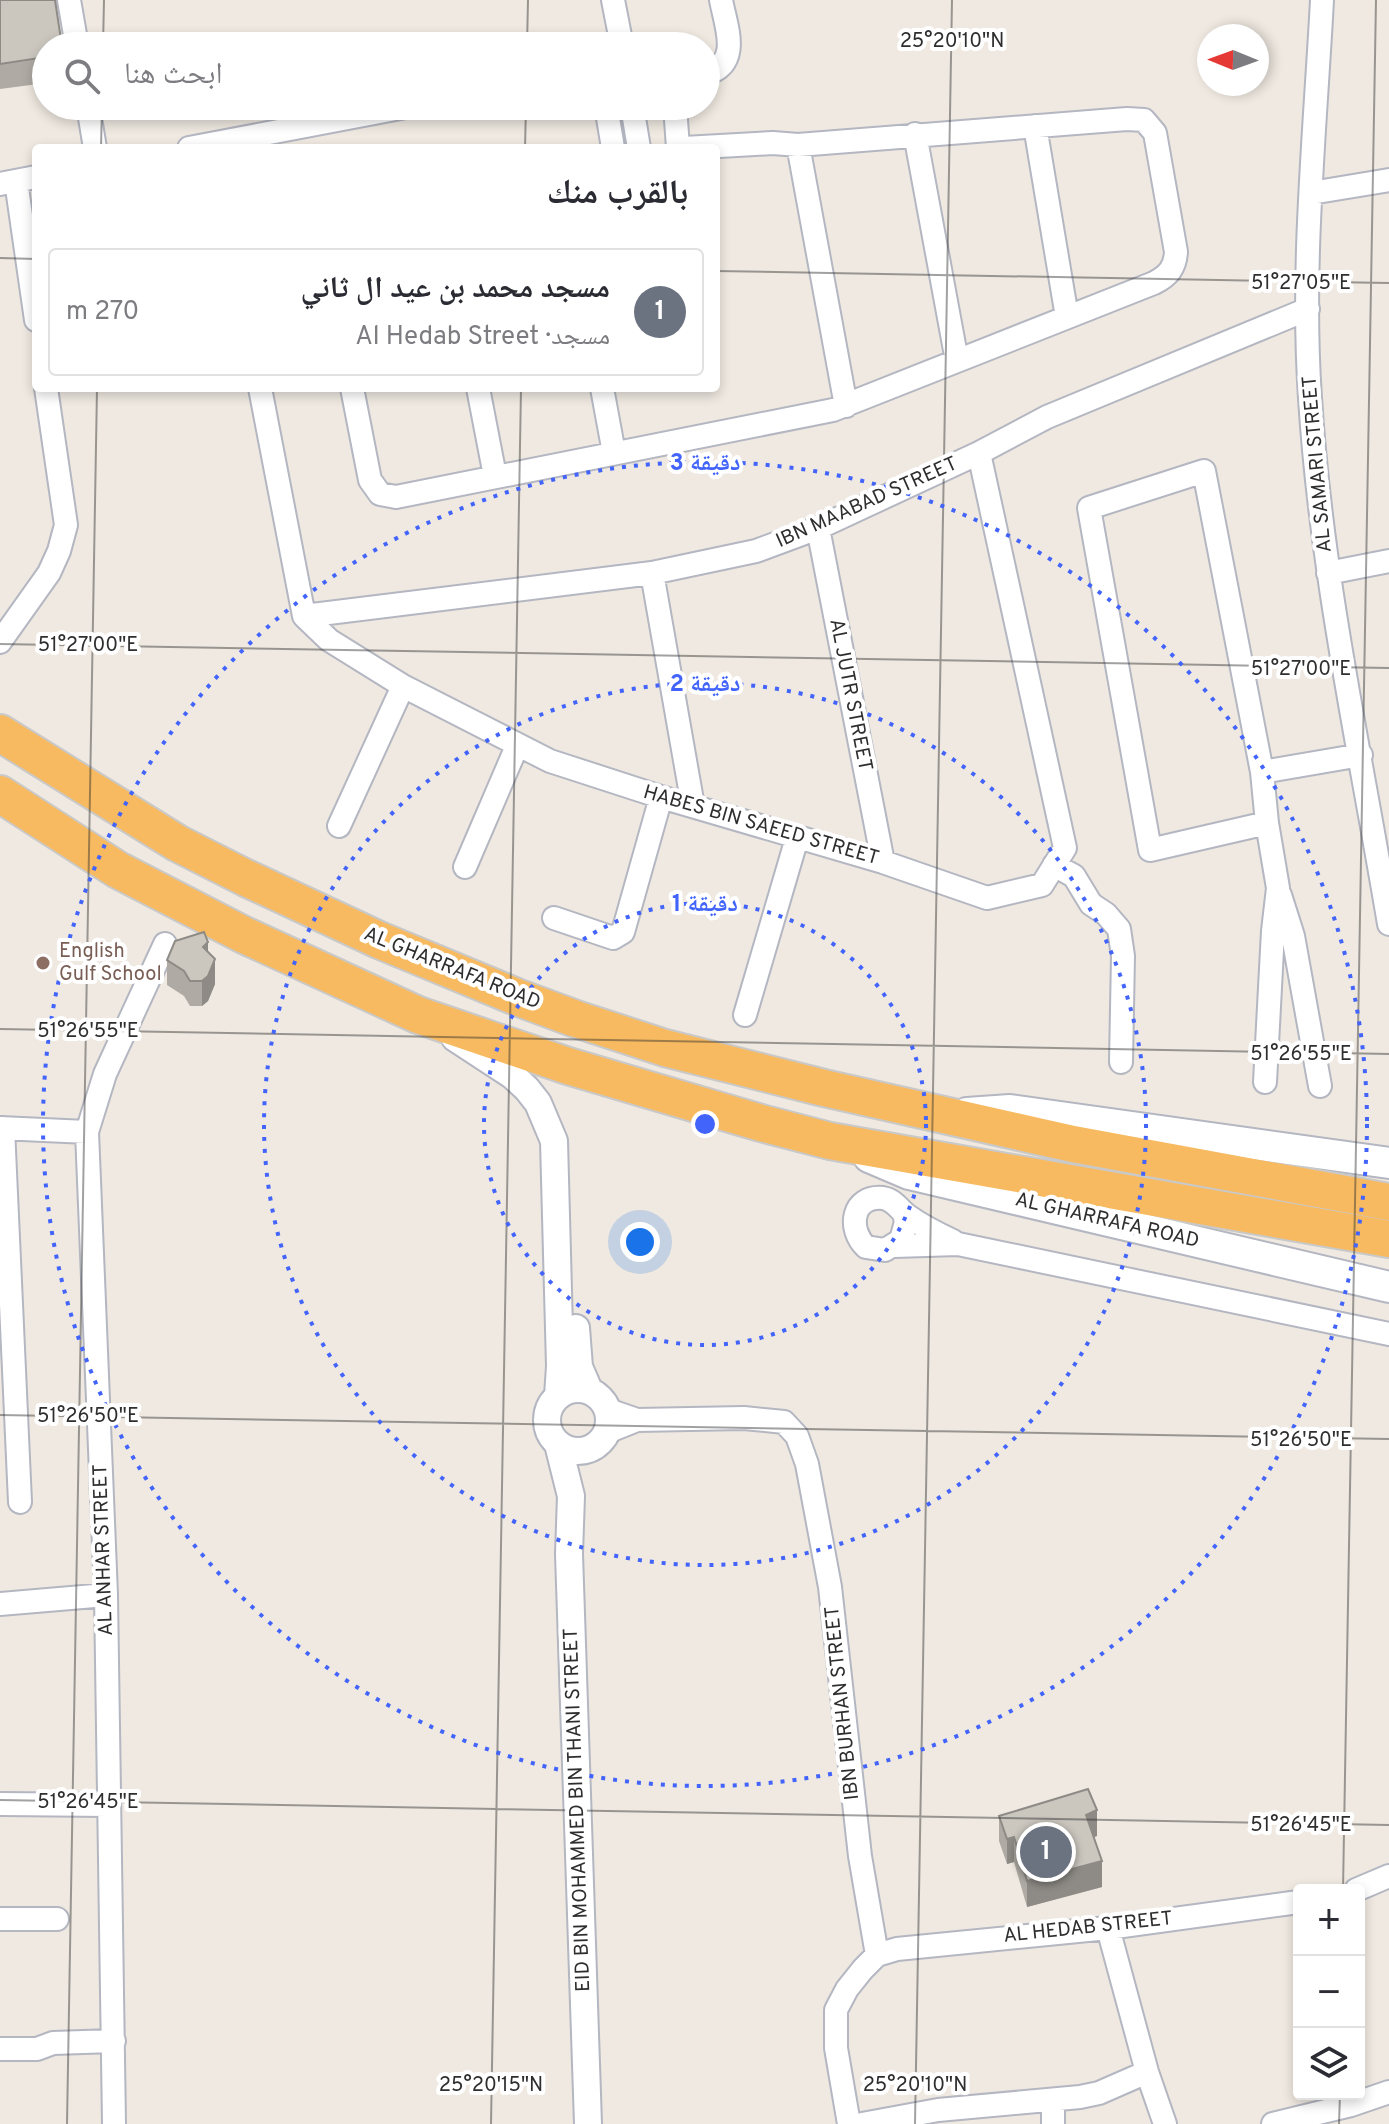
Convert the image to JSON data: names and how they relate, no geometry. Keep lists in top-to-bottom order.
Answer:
{
  "streets": {
    "highway": ["AL GHARRAFA ROAD"],
    "street": [
      "AL SAMARI STREET",
      "IBN MAABAD STREET",
      "AL JUTR STREET",
      "HABES BIN SAEED STREET",
      "AL ANHAR STREET",
      "IBN BURHAN STREET",
      "EID BIN MOHAMMED BIN THANI STREET",
      "AL HEDAB STREET"
    ]
  },
  "crossings": [
    ["AL SAMARI STREET", "IBN MAABAD STREET"],
    ["IBN MAABAD STREET", "AL JUTR STREET"],
    ["IBN MAABAD STREET", "HABES BIN SAEED STREET"],
    ["AL JUTR STREET", "HABES BIN SAEED STREET"],
    ["IBN BURHAN STREET", "EID BIN MOHAMMED BIN THANI STREET"],
    ["IBN BURHAN STREET", "AL HEDAB STREET"]
  ],
  "places": ["English Gulf School"],
  "north": "left",
  "page": {
    "search": "ابحث هنا",
    "heading": "بالقرب منك",
    "list": [
      {
        "mark": "1",
        "name": "مسجد محمد بن عيد ال ثاني",
        "note": "مسجد · Al Hedab Street",
        "value": "270 m"
      }
    ],
    "pins": "1",
    "map_buttons": ["+", "−"]
  },
  "coordinates": [
    "25°20'10\"N",
    "51°27'05\"E",
    "51°27'00\"E",
    "51°26'55\"E",
    "51°26'50\"E",
    "51°26'45\"E",
    "25°20'15\"N"
  ],
  "rings": ["3 دقيقة", "2 دقيقة", "1 دقيقة"]
}
